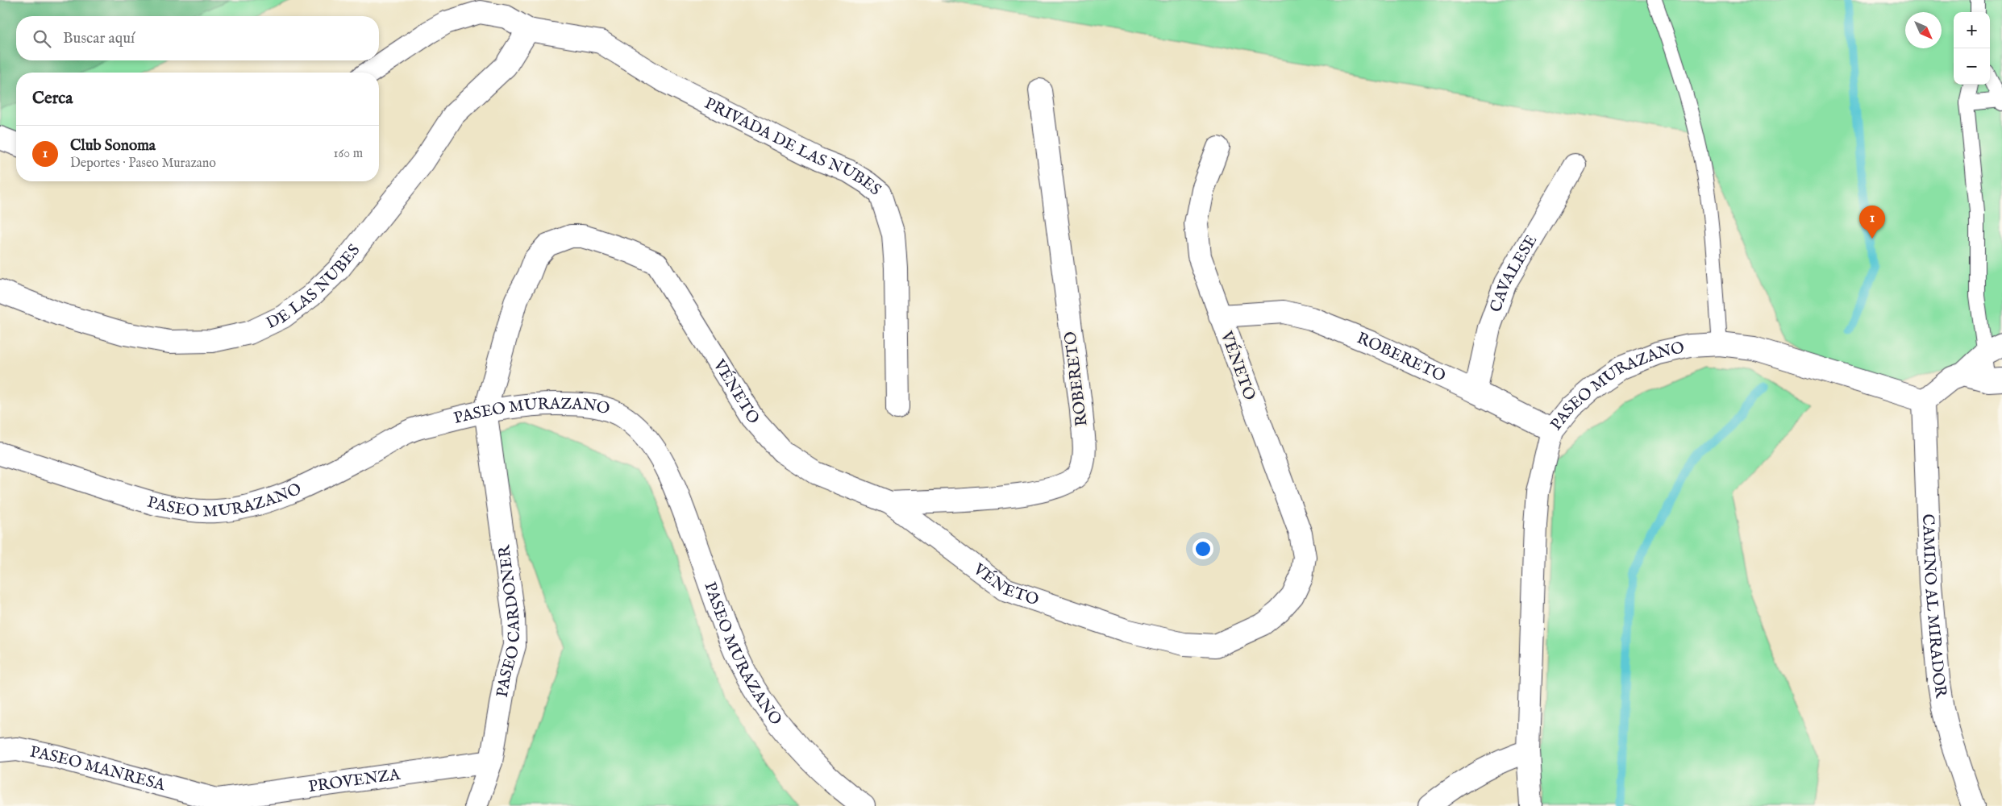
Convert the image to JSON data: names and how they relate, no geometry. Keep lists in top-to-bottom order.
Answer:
{
  "streets": {
    "street": [
      "PRIVADA DE LAS NUBES",
      "CAVALESE",
      "DE LAS NUBES",
      "ROBERETO",
      "VÉNETO",
      "PASEO MURAZANO",
      "CAMINO AL MIRADOR",
      "PASEO CARDONER",
      "PASEO MANRESA",
      "PROVENZA"
    ]
  },
  "crossings": [
    ["PRIVADA DE LAS NUBES", "DE LAS NUBES"],
    ["CAVALESE", "ROBERETO"],
    ["ROBERETO", "VÉNETO"],
    ["ROBERETO", "PASEO MURAZANO"],
    ["VÉNETO", "PASEO MURAZANO"],
    ["VÉNETO", "PASEO CARDONER"],
    ["PASEO MURAZANO", "CAMINO AL MIRADOR"],
    ["PASEO MURAZANO", "PASEO CARDONER"],
    ["PASEO CARDONER", "PROVENZA"],
    ["PASEO MANRESA", "PROVENZA"]
  ],
  "north": "bottom right",
  "page": {
    "map_buttons": ["+", "−"],
    "search": "Buscar aquí",
    "heading": "Cerca",
    "list": [
      {
        "mark": "1",
        "name": "Club Sonoma",
        "note": "Deportes · Paseo Murazano",
        "value": "160 m"
      }
    ],
    "pins": "1"
  }
}
